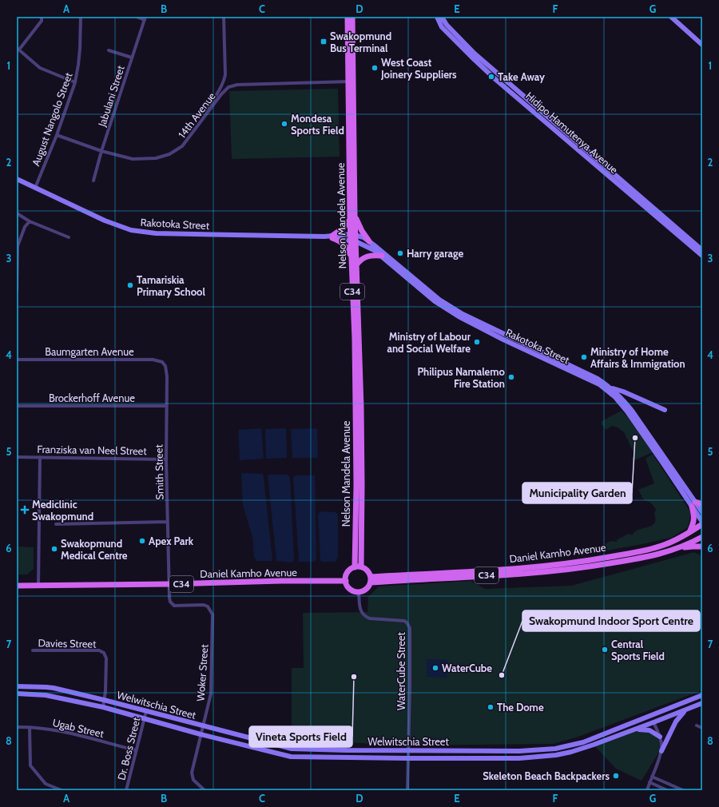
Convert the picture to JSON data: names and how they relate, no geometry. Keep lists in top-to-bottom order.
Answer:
{
  "streets": {
    "main road": ["Nelson Mandela Avenue", "C34", "Daniel Kamho Avenue"],
    "street": [
      "Jabulani Street",
      "14th Avenue",
      "August Nangolo Street",
      "Hidipo Hamutenya Avenue",
      "Rakotoka Street",
      "Baumgarten Avenue",
      "Brockerhoff Avenue",
      "Franziska van Neel Street",
      "Smith Street",
      "Davies Street",
      "WaterCube Street",
      "Woker Street",
      "Welwitschia Street",
      "Ugab Street",
      "Dr. Boss Street"
    ]
  },
  "crossings": [
    ["Jabulani Street", "14th Avenue"],
    ["14th Avenue", "August Nangolo Street"],
    ["14th Avenue", "Nelson Mandela Avenue"],
    ["August Nangolo Street", "Rakotoka Street"],
    ["Nelson Mandela Avenue", "Rakotoka Street"],
    ["Nelson Mandela Avenue", "Daniel Kamho Avenue"],
    ["Nelson Mandela Avenue", "WaterCube Street"],
    ["Baumgarten Avenue", "Smith Street"],
    ["Brockerhoff Avenue", "Smith Street"],
    ["Franziska van Neel Street", "Smith Street"],
    ["Smith Street", "Daniel Kamho Avenue"],
    ["Smith Street", "Woker Street"],
    ["Daniel Kamho Avenue", "WaterCube Street"],
    ["Daniel Kamho Avenue", "Woker Street"],
    ["Davies Street", "Welwitschia Street"],
    ["WaterCube Street", "Welwitschia Street"],
    ["Woker Street", "Welwitschia Street"],
    ["Welwitschia Street", "Dr. Boss Street"],
    ["Ugab Street", "Dr. Boss Street"]
  ],
  "places": {
    "transit": ["Swakopmund Bus Terminal"],
    "other": [
      "West Coast Joinery Suppliers",
      "Take Away",
      "Mondesa Sports Field",
      "Harry garage",
      "Tamariskia Primary School",
      "Ministry of Labour and Social Welfare",
      "Ministry of Home Affairs & Immigration",
      "Philipus Namalemo Fire Station",
      "Municipality Garden",
      "Apex Park",
      "Swakopmund Medical Centre",
      "Central Sports Field",
      "WaterCube",
      "Swakopmund Indoor Sport Centre",
      "Vineta Sports Field",
      "The Dome",
      "Skeleton Beach Backpackers"
    ],
    "health": ["Mediclinic Swakopmund"]
  },
  "grid": {
    "columns": [
      "A",
      "B",
      "C",
      "D",
      "E",
      "F",
      "G"
    ],
    "rows": [
      "1",
      "2",
      "3",
      "4",
      "5",
      "6",
      "7",
      "8"
    ]
  }
}
